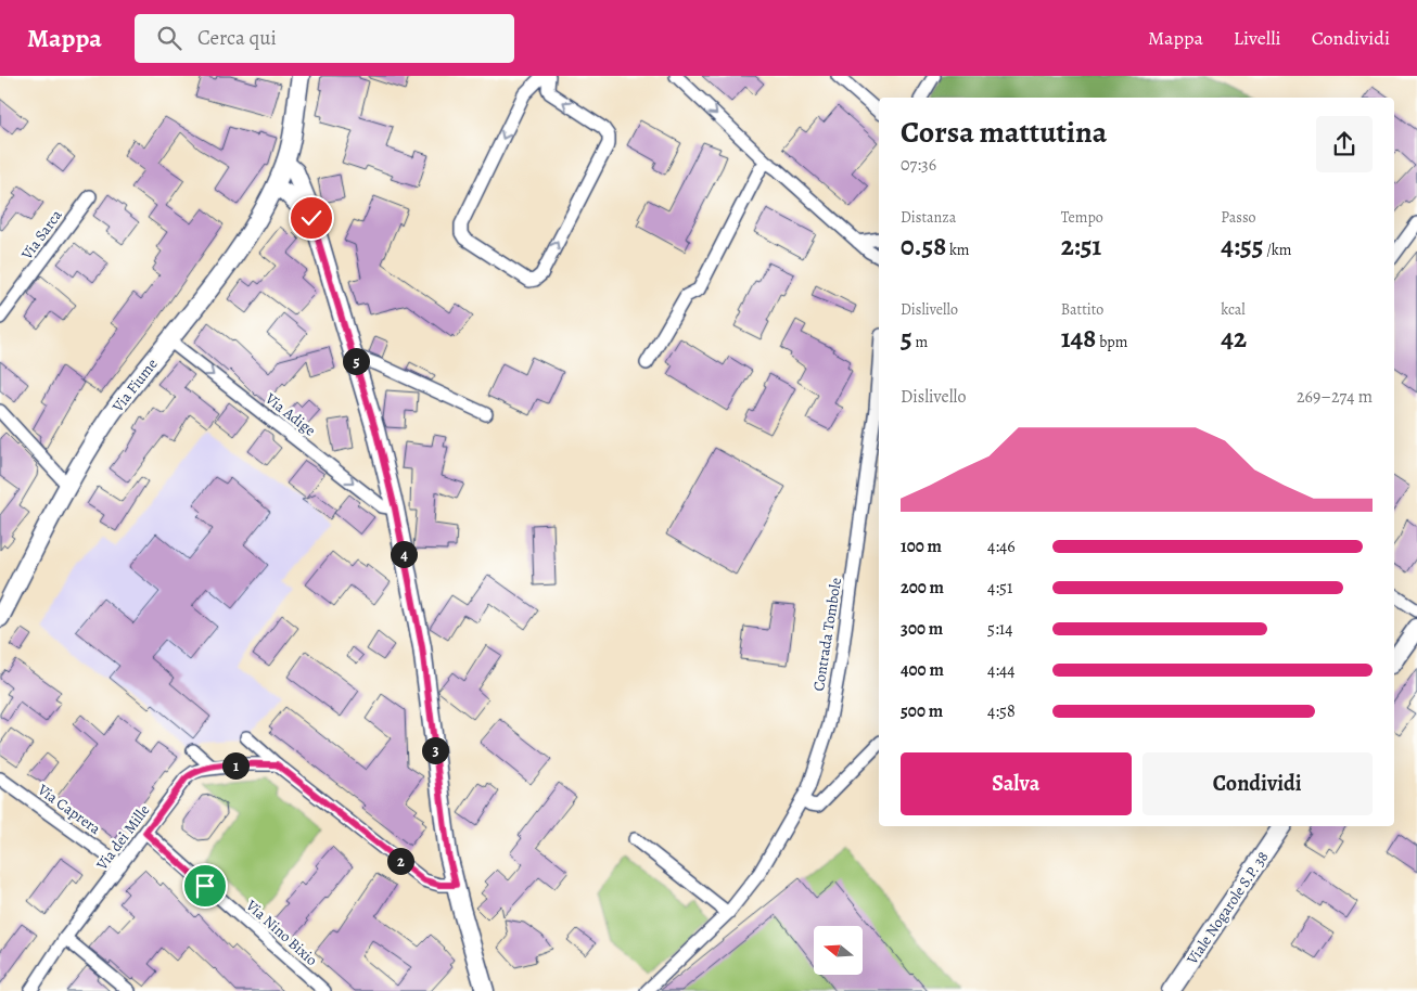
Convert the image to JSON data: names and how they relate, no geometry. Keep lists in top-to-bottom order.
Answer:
{
  "streets": {
    "street": [
      "Via Sarca",
      "Via Fiume",
      "Via Adige",
      "Contrada Tombole",
      "Via Caprera",
      "Via dei Mille",
      "Viale Nogarole S.P. 38",
      "Via Nino Bixio"
    ]
  },
  "crossings": [
    ["Via Fiume", "Via Adige"],
    ["Via Caprera", "Via dei Mille"],
    ["Via dei Mille", "Via Nino Bixio"]
  ],
  "one_way": ["Via Adige"],
  "north": "left",
  "page": {
    "header": "Mappa",
    "search": "Cerca qui",
    "nav": ["Mappa", "Livelli", "Condividi"],
    "heading": ["Corsa mattutina", "07:36"],
    "stats": [
      ["Distanza", "0.58 km"],
      ["Tempo", "2:51"],
      ["Passo", "4:55 /km"],
      ["Dislivello", "5 m"],
      ["Battito", "148 bpm"],
      ["kcal", "42"]
    ],
    "pins": [
      "5",
      "4",
      "3",
      "1",
      "2"
    ],
    "chart": ["Dislivello", "269–274 m"],
    "list": [
      {
        "name": "100 m",
        "note": "4:46"
      },
      {
        "name": "200 m",
        "note": "4:51"
      },
      {
        "name": "300 m",
        "note": "5:14"
      },
      {
        "name": "400 m",
        "note": "4:44"
      },
      {
        "name": "500 m",
        "note": "4:58"
      }
    ],
    "buttons": ["Salva", "Condividi"]
  }
}
